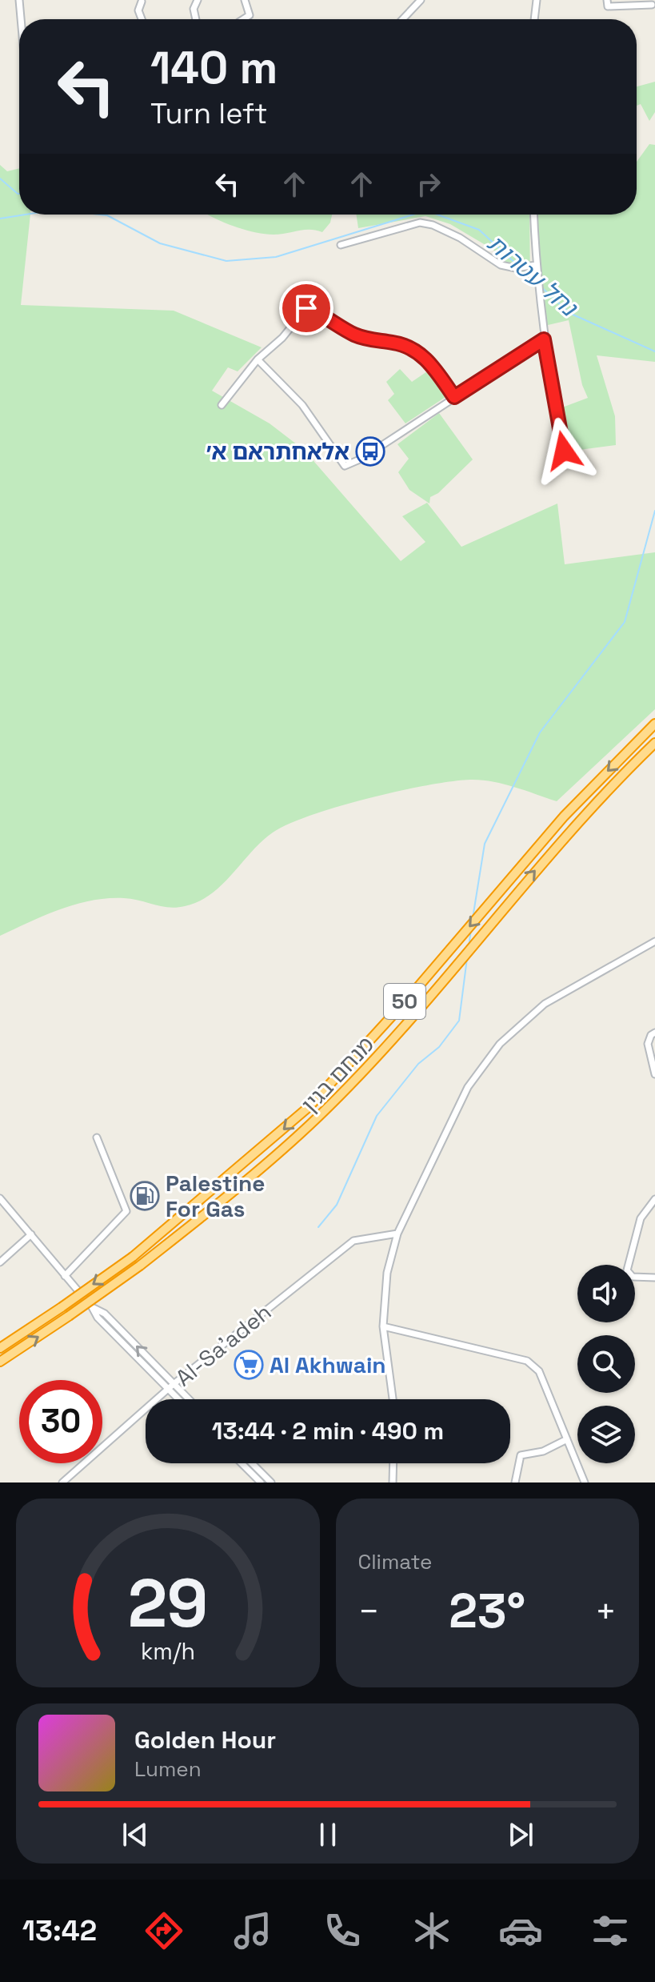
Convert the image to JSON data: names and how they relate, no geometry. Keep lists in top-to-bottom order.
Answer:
{
  "streets": {
    "highway": ["50", "מנחם בגין"],
    "street": ["Al-Sa'adeh"]
  },
  "water": ["נחל עטרות"],
  "places": {
    "bus stop": ["אלאחתראם א׳"],
    "fuel station": ["Palestine For Gas"],
    "supermarket": ["Al Akhwain"]
  },
  "page": {
    "turn": ["140 m", "Turn left"],
    "limit": "30",
    "trip": "13:44 · 2 min · 490 m",
    "tile": "Climate",
    "heat": ["−", "23°", "+"],
    "song": ["Golden Hour", "Lumen"],
    "tabs": "13:42",
    "gauge": ["29", "km/h"]
  }
}
